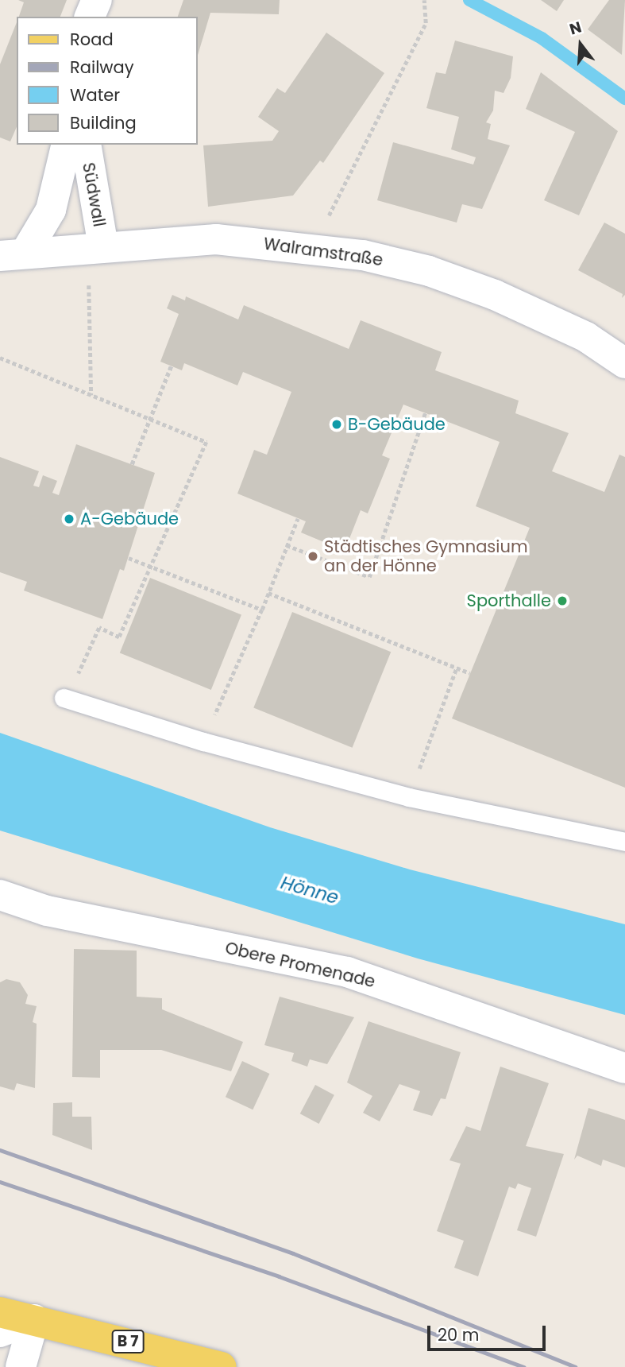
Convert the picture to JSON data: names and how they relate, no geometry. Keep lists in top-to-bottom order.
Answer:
{
  "streets": {
    "main road": ["B 7"],
    "street": ["Südwall", "Walramstraße", "Obere Promenade"]
  },
  "crossings": [
    ["Südwall", "Walramstraße"]
  ],
  "water": ["Hönne"],
  "places": [
    "B-Gebäude",
    "A-Gebäude",
    "Städtisches Gymnasium an der Hönne",
    "Sporthalle"
  ],
  "legend": [
    "Road",
    "Railway",
    "Water",
    "Building"
  ],
  "scale_bar": "20 m",
  "north": "top"
}
